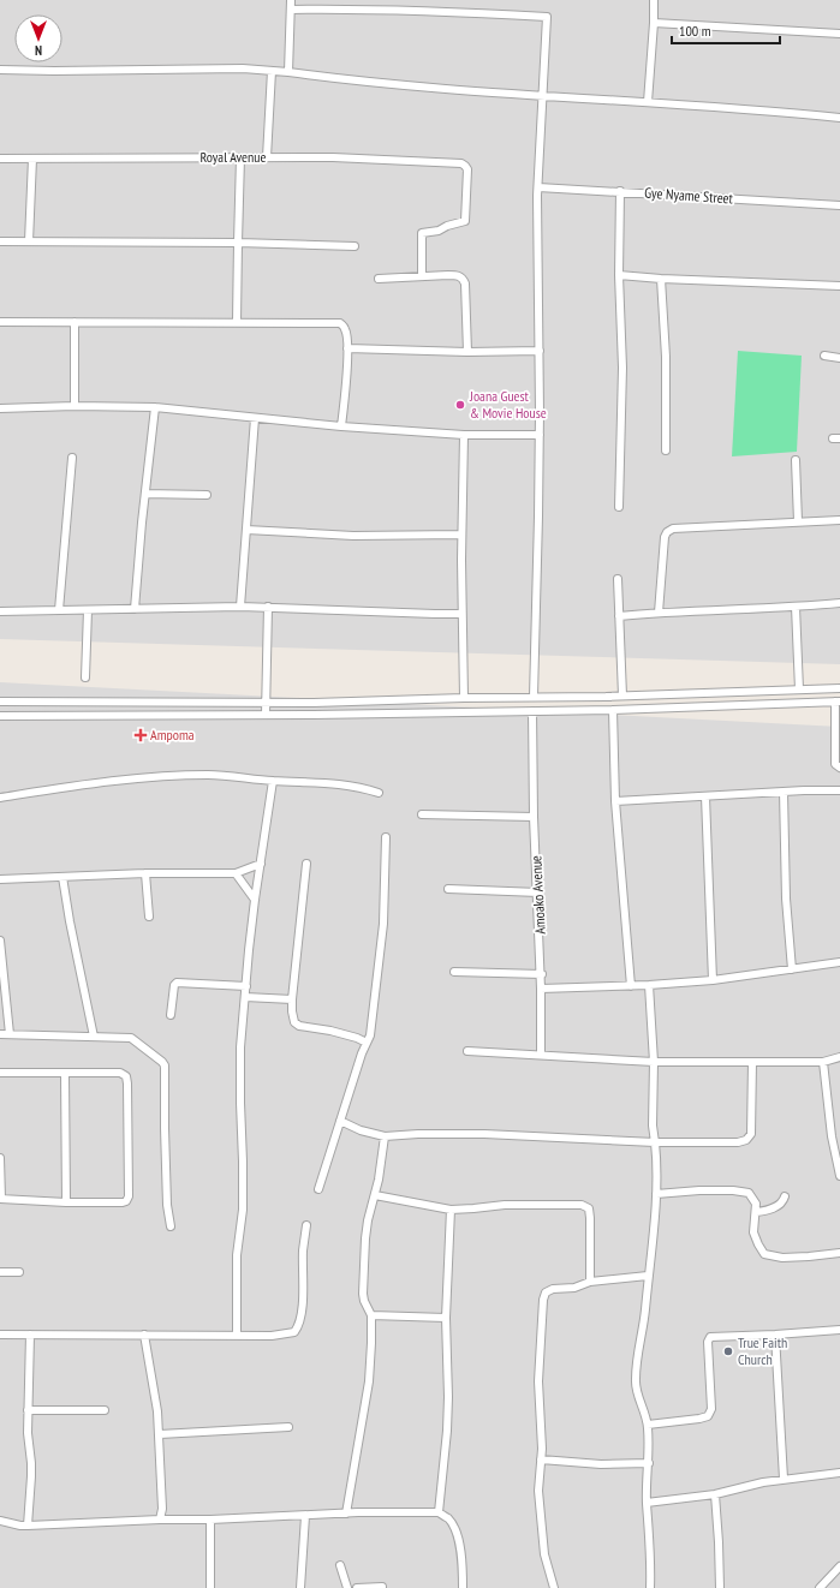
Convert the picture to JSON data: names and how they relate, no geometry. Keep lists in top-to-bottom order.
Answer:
{
  "streets": {
    "street": ["Royal Avenue", "Gye Nyame Street", "Amoako Avenue"]
  },
  "places": {
    "other": ["Joana Guest & Movie House", "True Faith Church"],
    "health": ["Ampoma"]
  },
  "scale_bar": "100 m",
  "north": "bottom"
}
